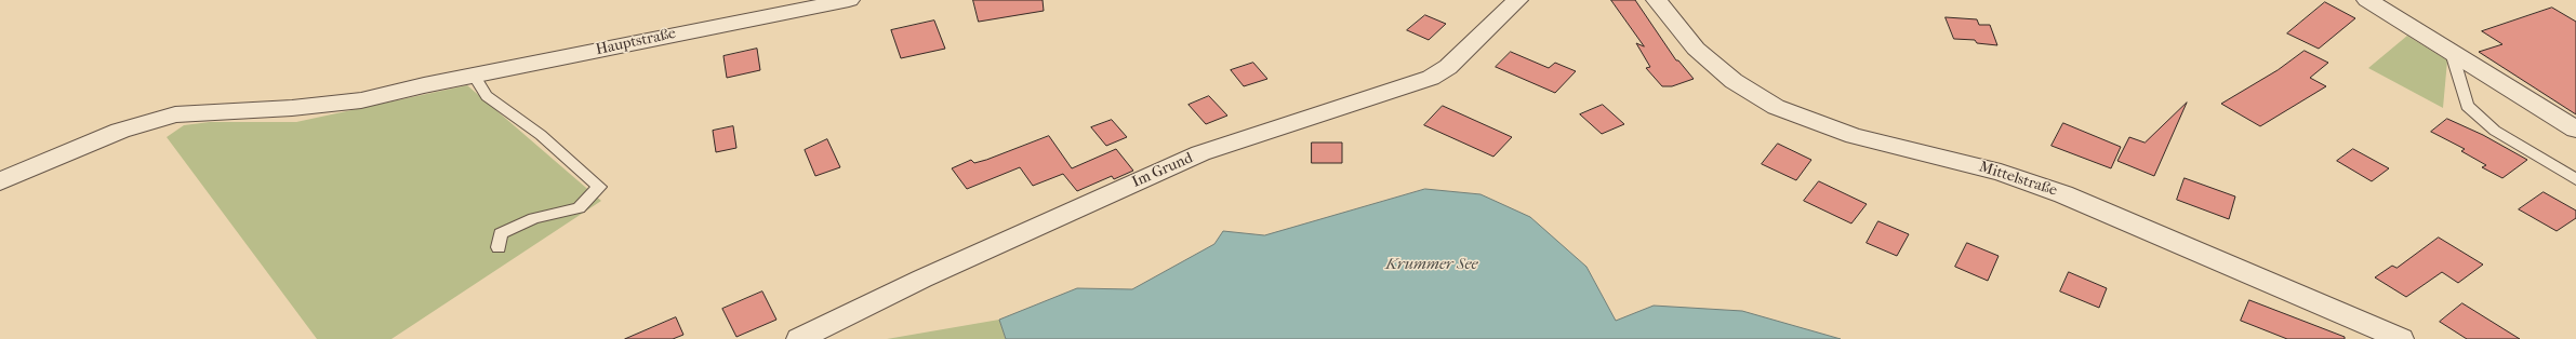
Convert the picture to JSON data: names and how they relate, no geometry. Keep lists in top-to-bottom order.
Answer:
{
  "streets": {
    "street": ["Hauptstraße", "Im Grund", "Mittelstraße"]
  },
  "water": ["Krummer See"]
}
